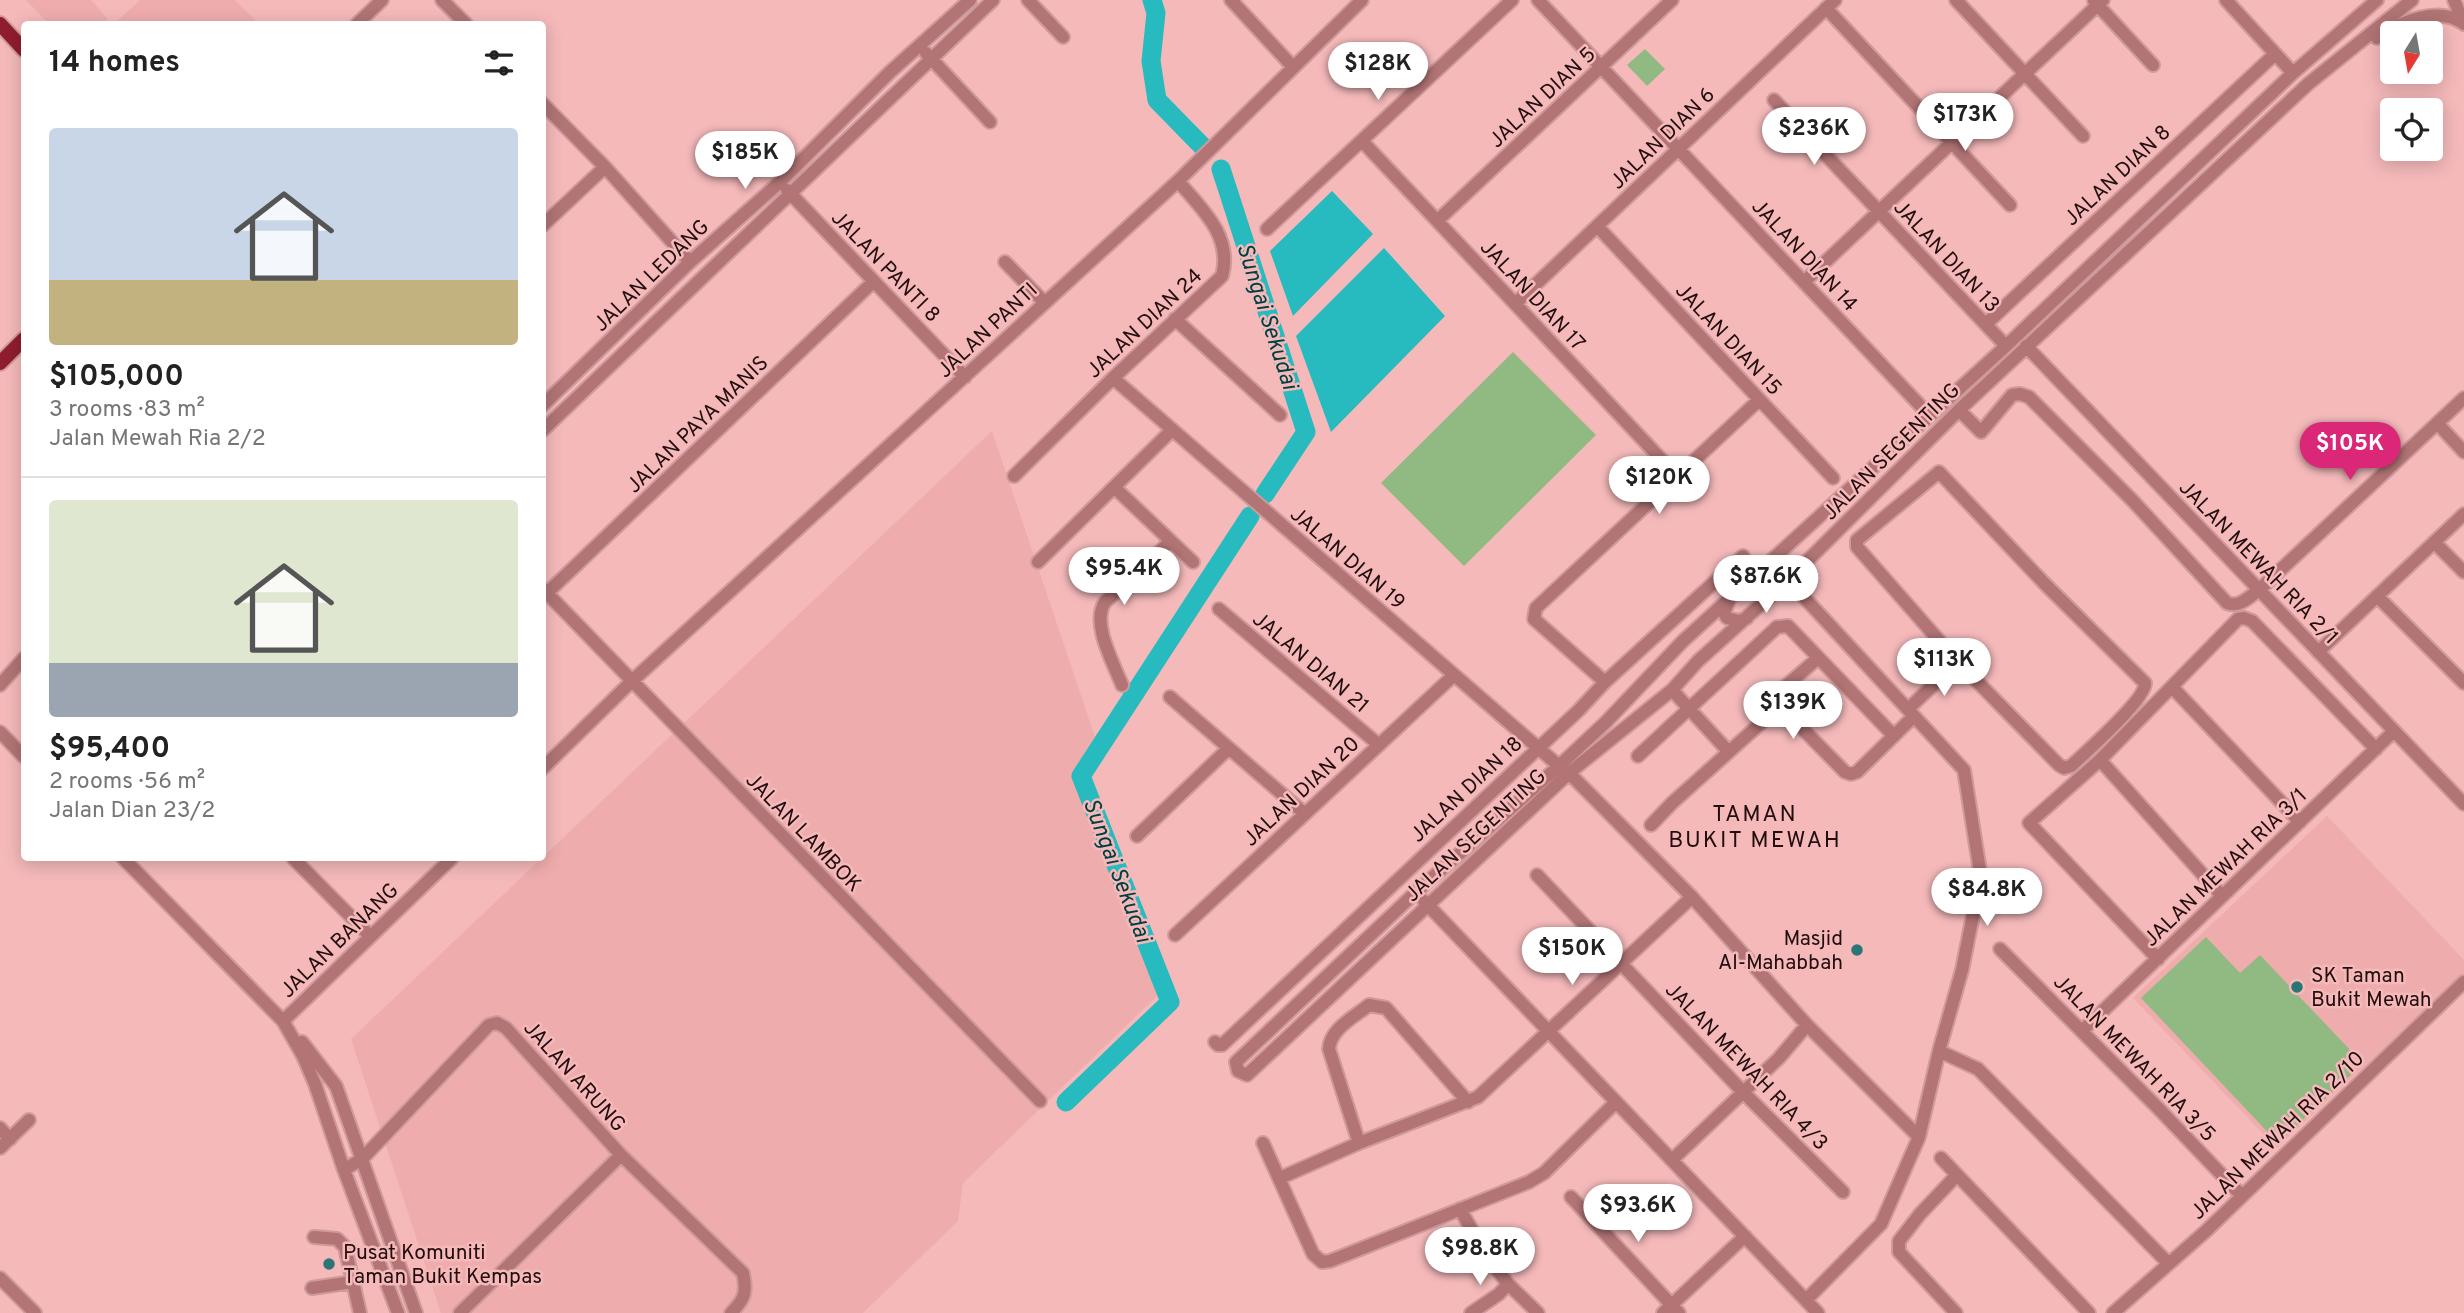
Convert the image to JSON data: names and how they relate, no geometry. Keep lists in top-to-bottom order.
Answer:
{
  "streets": {
    "street": [
      "JALAN DIAN 5",
      "JALAN DIAN 6",
      "JALAN DIAN 8",
      "JALAN DIAN 14",
      "JALAN DIAN 13",
      "JALAN PANTI 8",
      "JALAN LEDANG",
      "JALAN DIAN 17",
      "JALAN DIAN 24",
      "JALAN PANTI",
      "JALAN DIAN 15",
      "JALAN PAYA MANIS",
      "JALAN SEGENTING",
      "JALAN DIAN 19",
      "JALAN MEWAH RIA 2/1",
      "JALAN DIAN 21",
      "JALAN DIAN 18",
      "JALAN DIAN 20",
      "JALAN LAMBOK",
      "JALAN MEWAH RIA 3/1",
      "JALAN BANANG",
      "JALAN MEWAH RIA 3/5",
      "JALAN MEWAH RIA 4/3",
      "JALAN ARUNG",
      "JALAN MEWAH RIA 2/10"
    ]
  },
  "crossings": [
    ["JALAN DIAN 5", "JALAN DIAN 14"],
    ["JALAN DIAN 5", "JALAN DIAN 17"],
    ["JALAN DIAN 6", "JALAN DIAN 14"],
    ["JALAN DIAN 6", "JALAN DIAN 17"],
    ["JALAN DIAN 6", "JALAN DIAN 15"],
    ["JALAN DIAN 8", "JALAN DIAN 13"],
    ["JALAN DIAN 14", "JALAN SEGENTING"],
    ["JALAN DIAN 13", "JALAN SEGENTING"],
    ["JALAN PANTI 8", "JALAN LEDANG"],
    ["JALAN PANTI 8", "JALAN PANTI"],
    ["JALAN PANTI 8", "JALAN PAYA MANIS"],
    ["JALAN DIAN 24", "JALAN PANTI"],
    ["JALAN DIAN 24", "JALAN DIAN 19"],
    ["JALAN PANTI", "JALAN LAMBOK"],
    ["JALAN SEGENTING", "JALAN DIAN 19"],
    ["JALAN SEGENTING", "JALAN MEWAH RIA 2/1"],
    ["JALAN DIAN 19", "JALAN DIAN 18"],
    ["JALAN DIAN 19", "JALAN DIAN 20"],
    ["JALAN MEWAH RIA 2/1", "JALAN MEWAH RIA 3/1"],
    ["JALAN DIAN 21", "JALAN DIAN 20"],
    ["JALAN MEWAH RIA 3/1", "JALAN MEWAH RIA 3/5"],
    ["JALAN MEWAH RIA 3/5", "JALAN MEWAH RIA 2/10"]
  ],
  "districts": ["TAMAN BUKIT MEWAH"],
  "water": ["Sungai Sekudai"],
  "places": ["Masjid Al-Mahabbah", "SK Taman Bukit Mewah", "Pusat Komuniti Taman Bukit Kempas"],
  "north": "bottom",
  "page": {
    "heading": "14 homes",
    "price": [
      "$128K",
      "$173K",
      "$236K",
      "$185K",
      "$105K",
      "$120K",
      "$95.4K",
      "$87.6K",
      "$113K",
      "$139K",
      "$84.8K",
      "$150K",
      "$93.6K",
      "$98.8K"
    ],
    "list": [
      {
        "name": "$105,000",
        "note": "3 rooms · 83 m² · Jalan Mewah Ria 2/2"
      },
      {
        "name": "$95,400",
        "note": "2 rooms · 56 m² · Jalan Dian 23/2"
      }
    ]
  }
}
